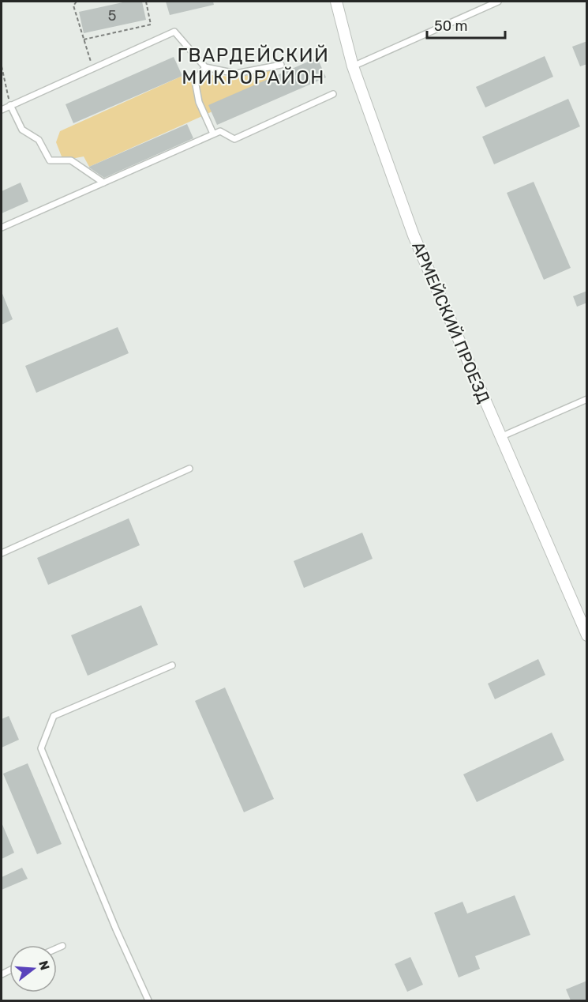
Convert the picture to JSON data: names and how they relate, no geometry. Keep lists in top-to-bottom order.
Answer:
{
  "streets": {
    "street": ["АРМЕЙСКИЙ ПРОЕЗД"]
  },
  "districts": ["ГВАРДЕЙСКИЙ МИКРОРАЙОН"],
  "house_numbers": ["5"],
  "scale_bar": "50 m",
  "north": "right"
}
